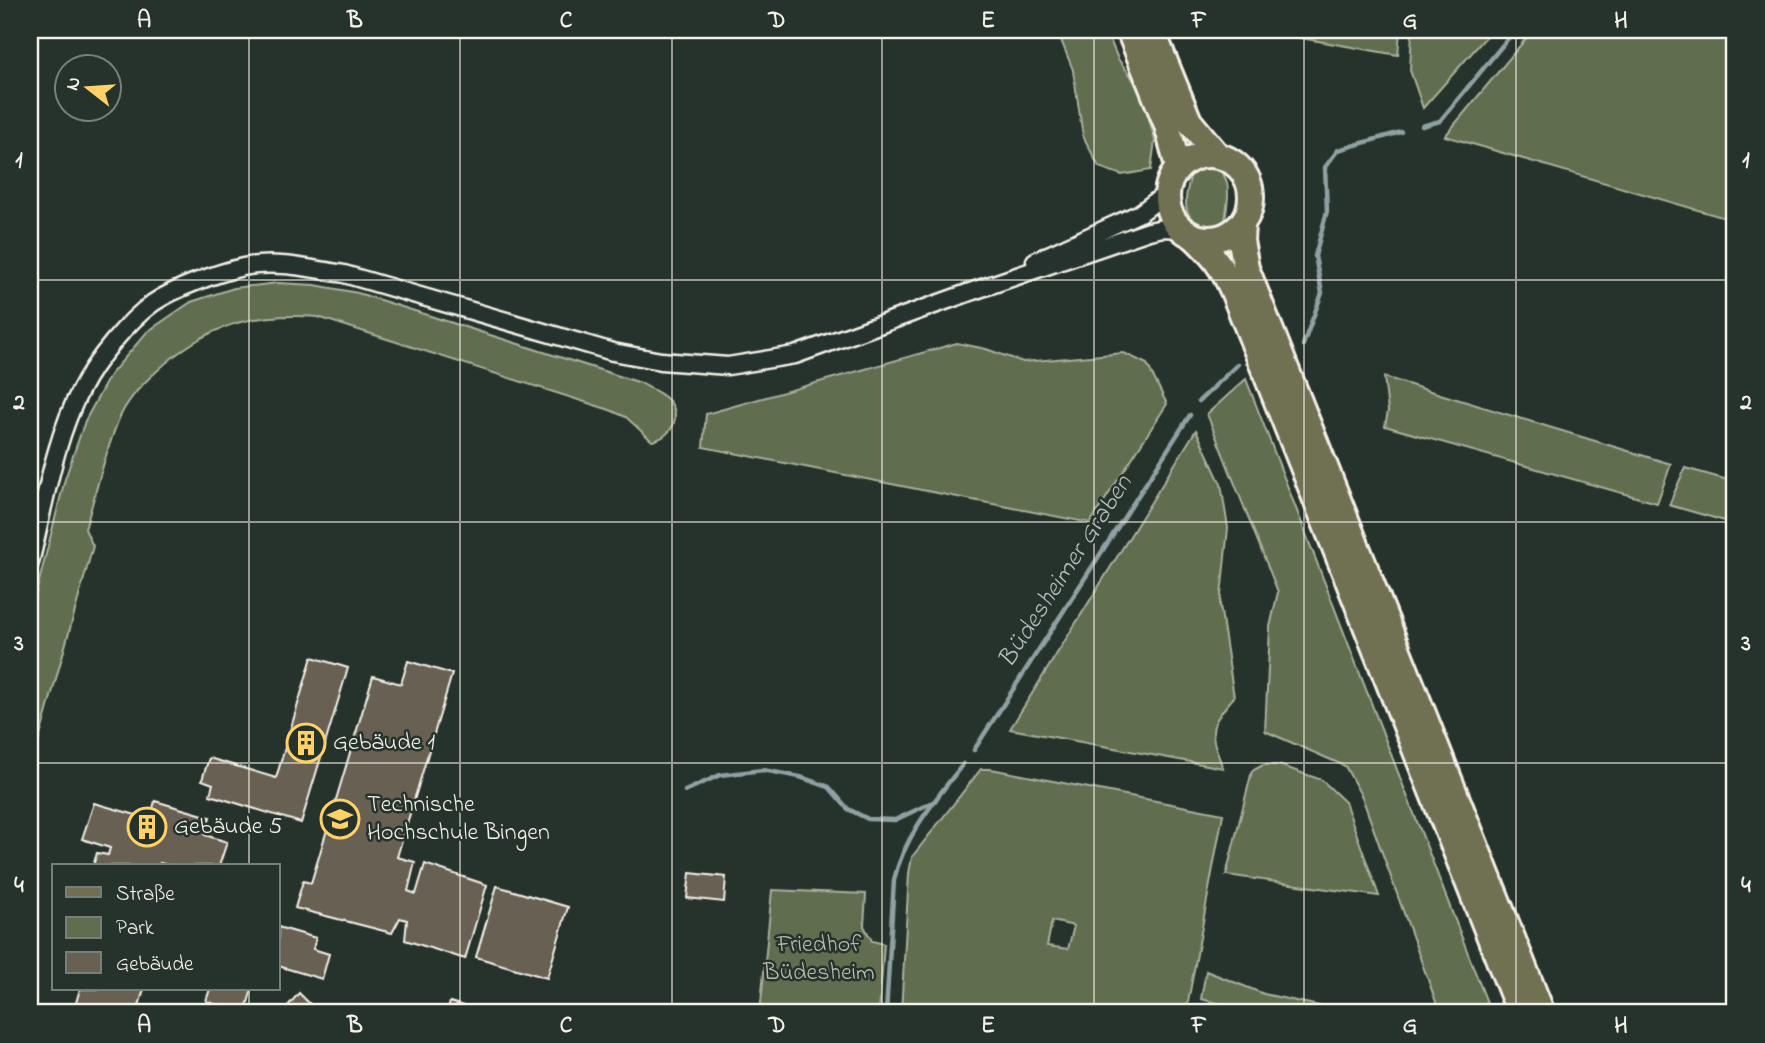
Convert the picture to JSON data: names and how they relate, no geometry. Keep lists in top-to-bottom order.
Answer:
{
  "water": ["Büdesheimer Graben"],
  "parks": ["Friedhof Büdesheim"],
  "places": {
    "building": ["Gebäude 1", "Gebäude 5"],
    "school or university": ["Technische Hochschule Bingen"]
  },
  "legend": ["Straße", "Park", "Gebäude"],
  "north": "left",
  "grid": {
    "columns": [
      "A",
      "B",
      "C",
      "D",
      "E",
      "F",
      "G",
      "H"
    ],
    "rows": [
      "1",
      "2",
      "3",
      "4"
    ]
  }
}
